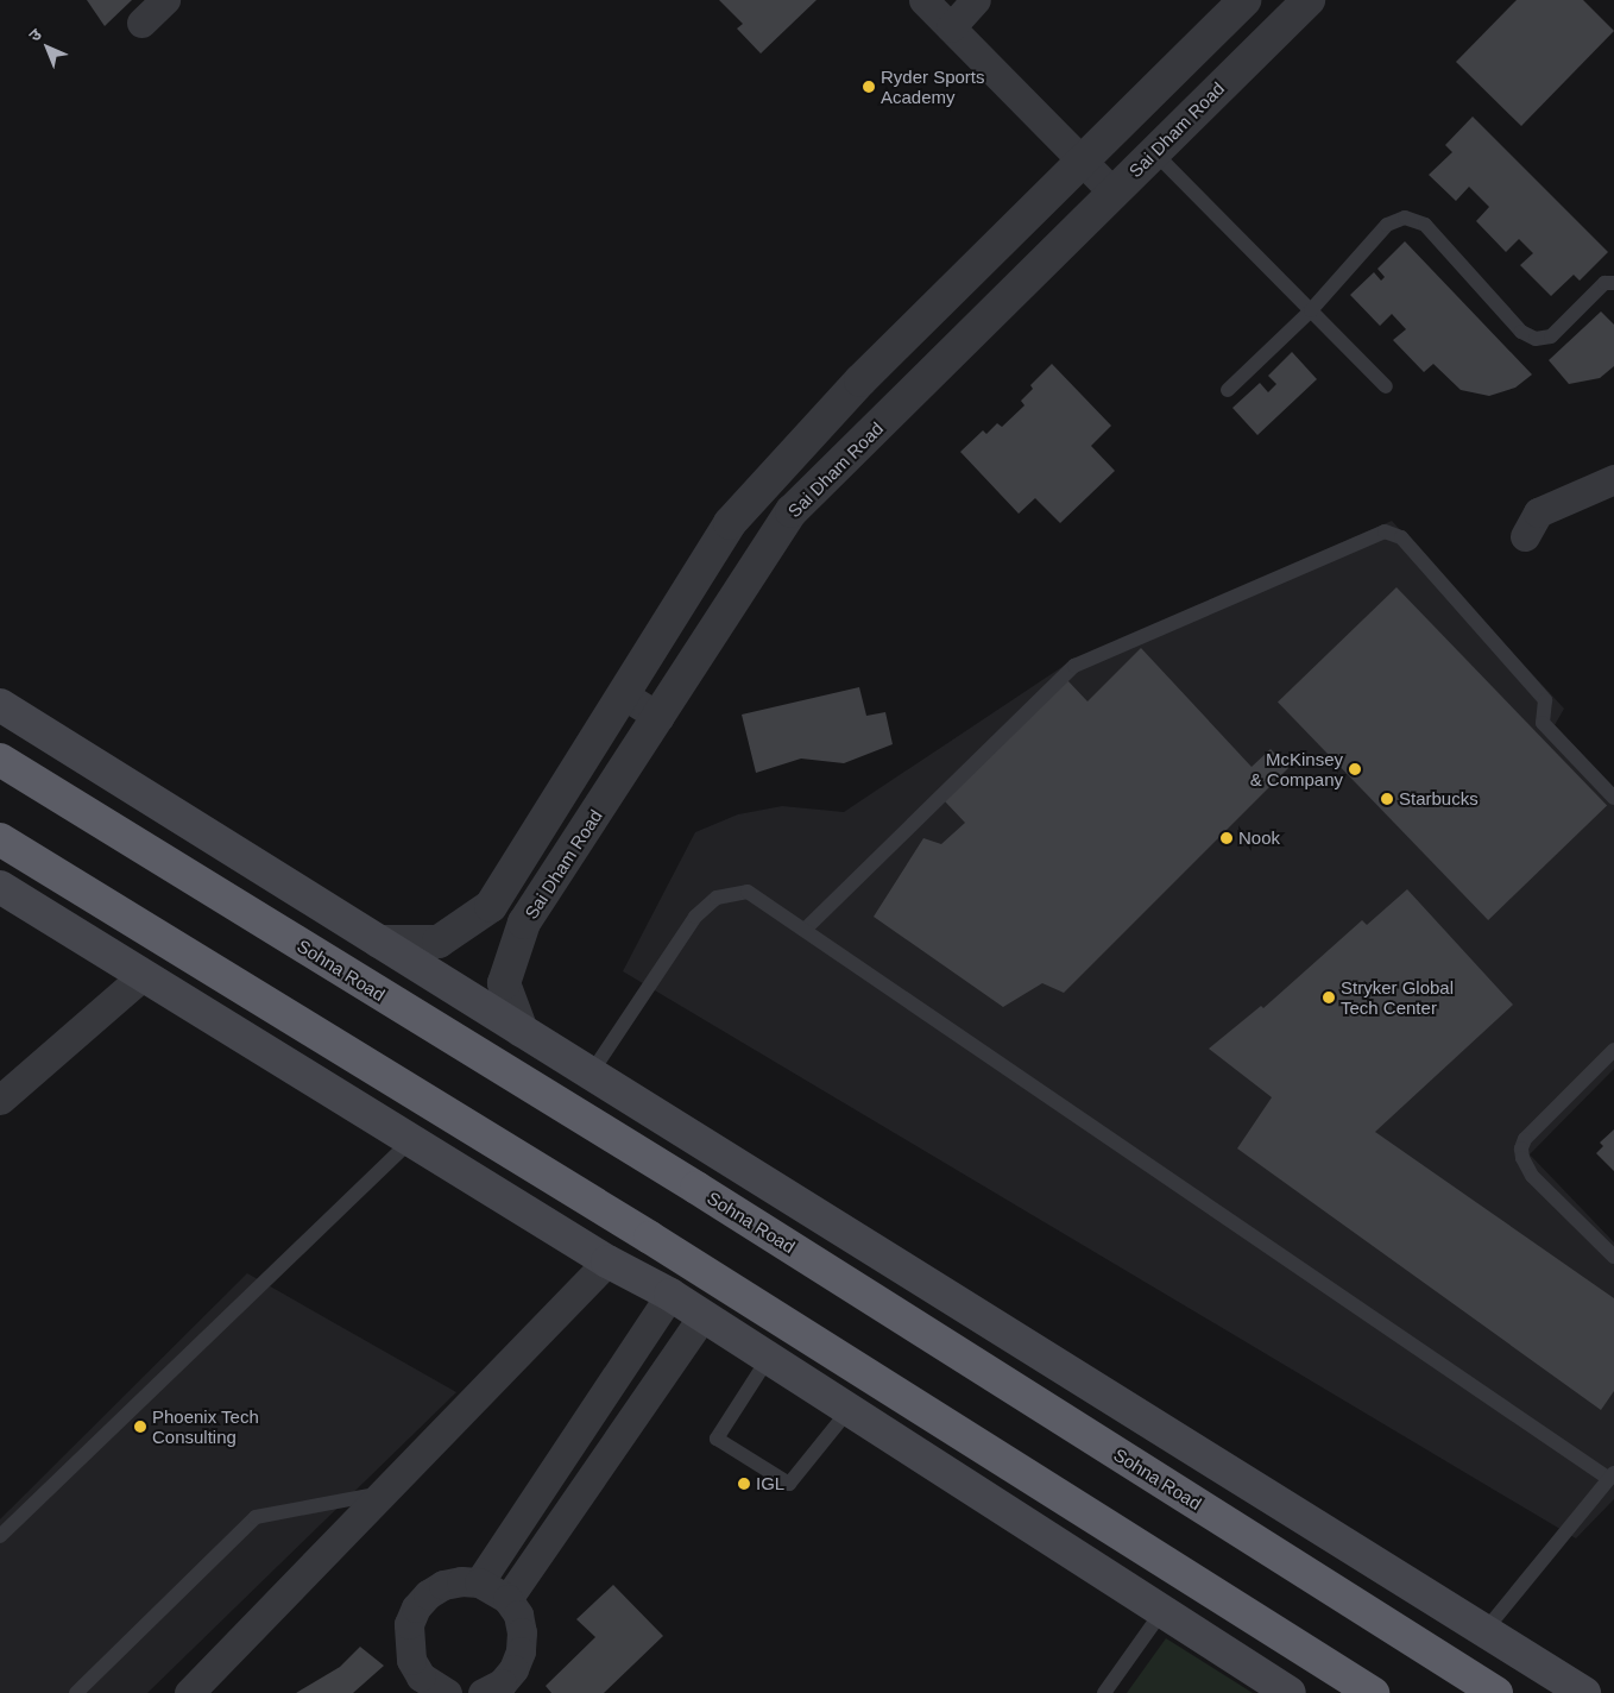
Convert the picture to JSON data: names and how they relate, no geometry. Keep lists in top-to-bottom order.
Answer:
{
  "streets": {
    "highway": ["Sohna Road"],
    "street": ["Sai Dham Road"]
  },
  "places": [
    "Ryder Sports Academy",
    "McKinsey & Company",
    "Starbucks",
    "Nook",
    "Stryker Global Tech Center",
    "Phoenix Tech Consulting",
    "IGL"
  ],
  "north": "top left"
}
